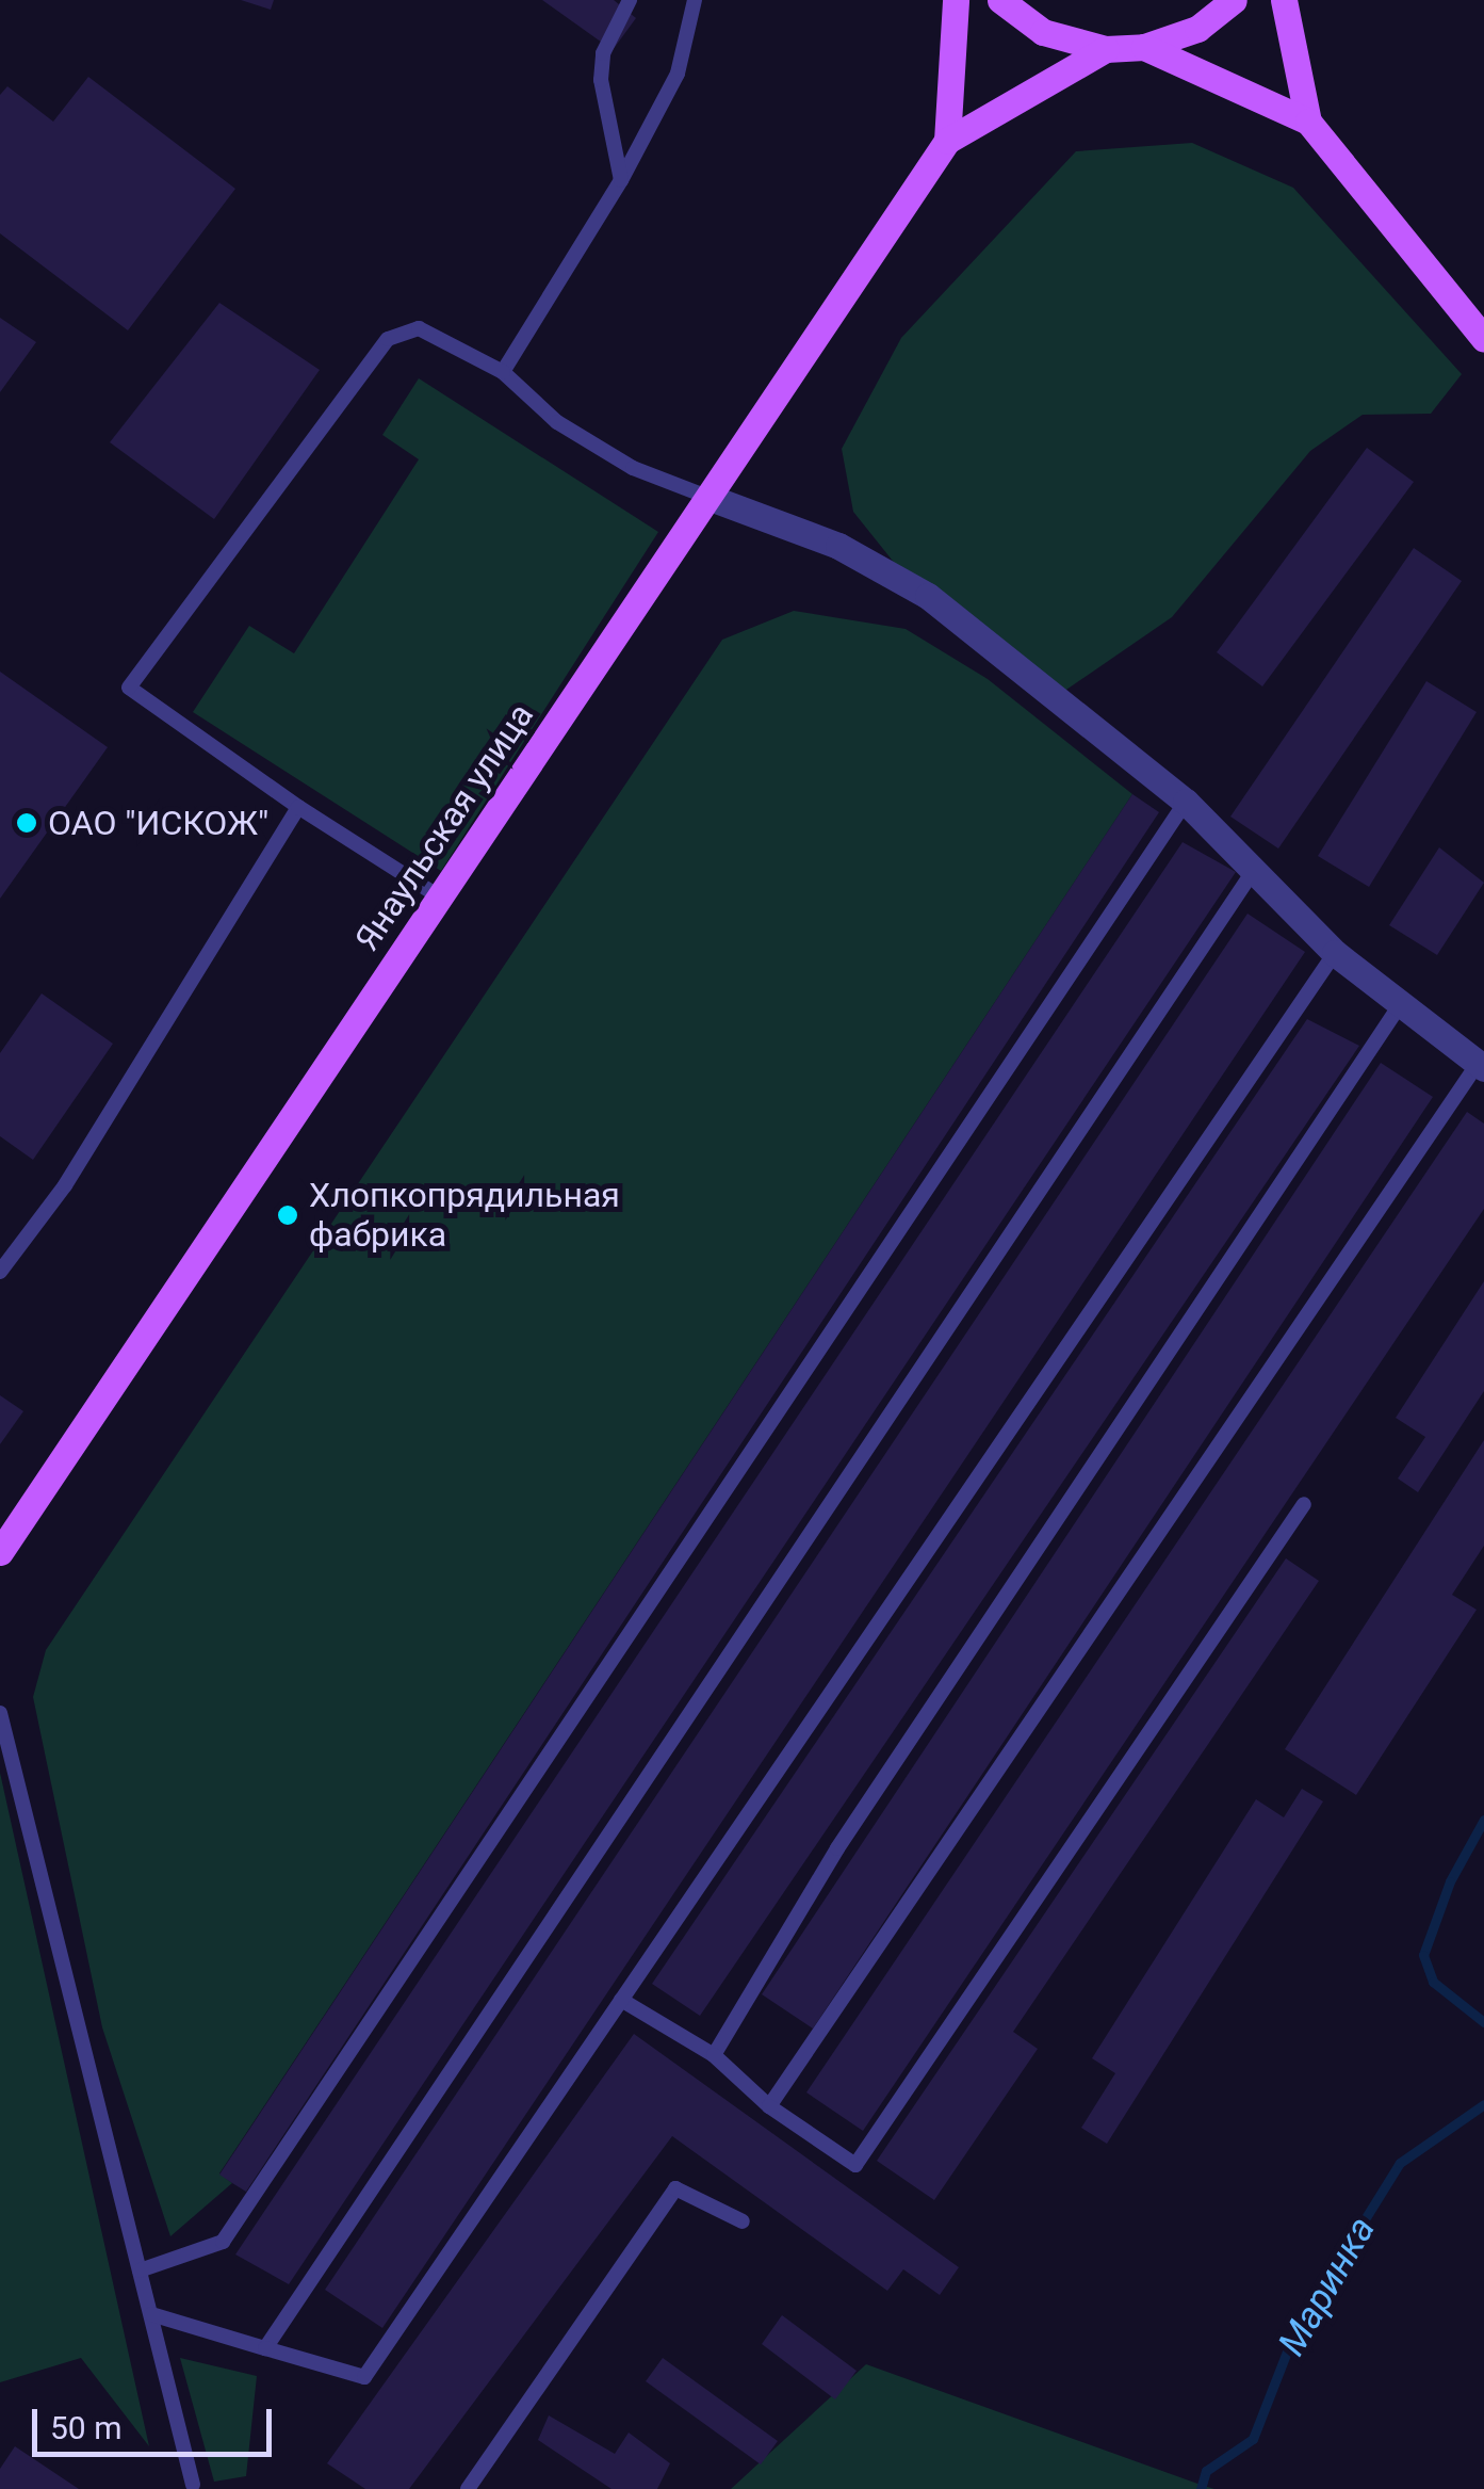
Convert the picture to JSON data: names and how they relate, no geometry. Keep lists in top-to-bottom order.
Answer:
{
  "streets": {
    "main road": ["Янаульская улица"]
  },
  "water": ["Маринка"],
  "places": ["ОАО \"ИСКОЖ\"", "Хлопкопрядильная фабрика"],
  "scale_bar": "50 m"
}
